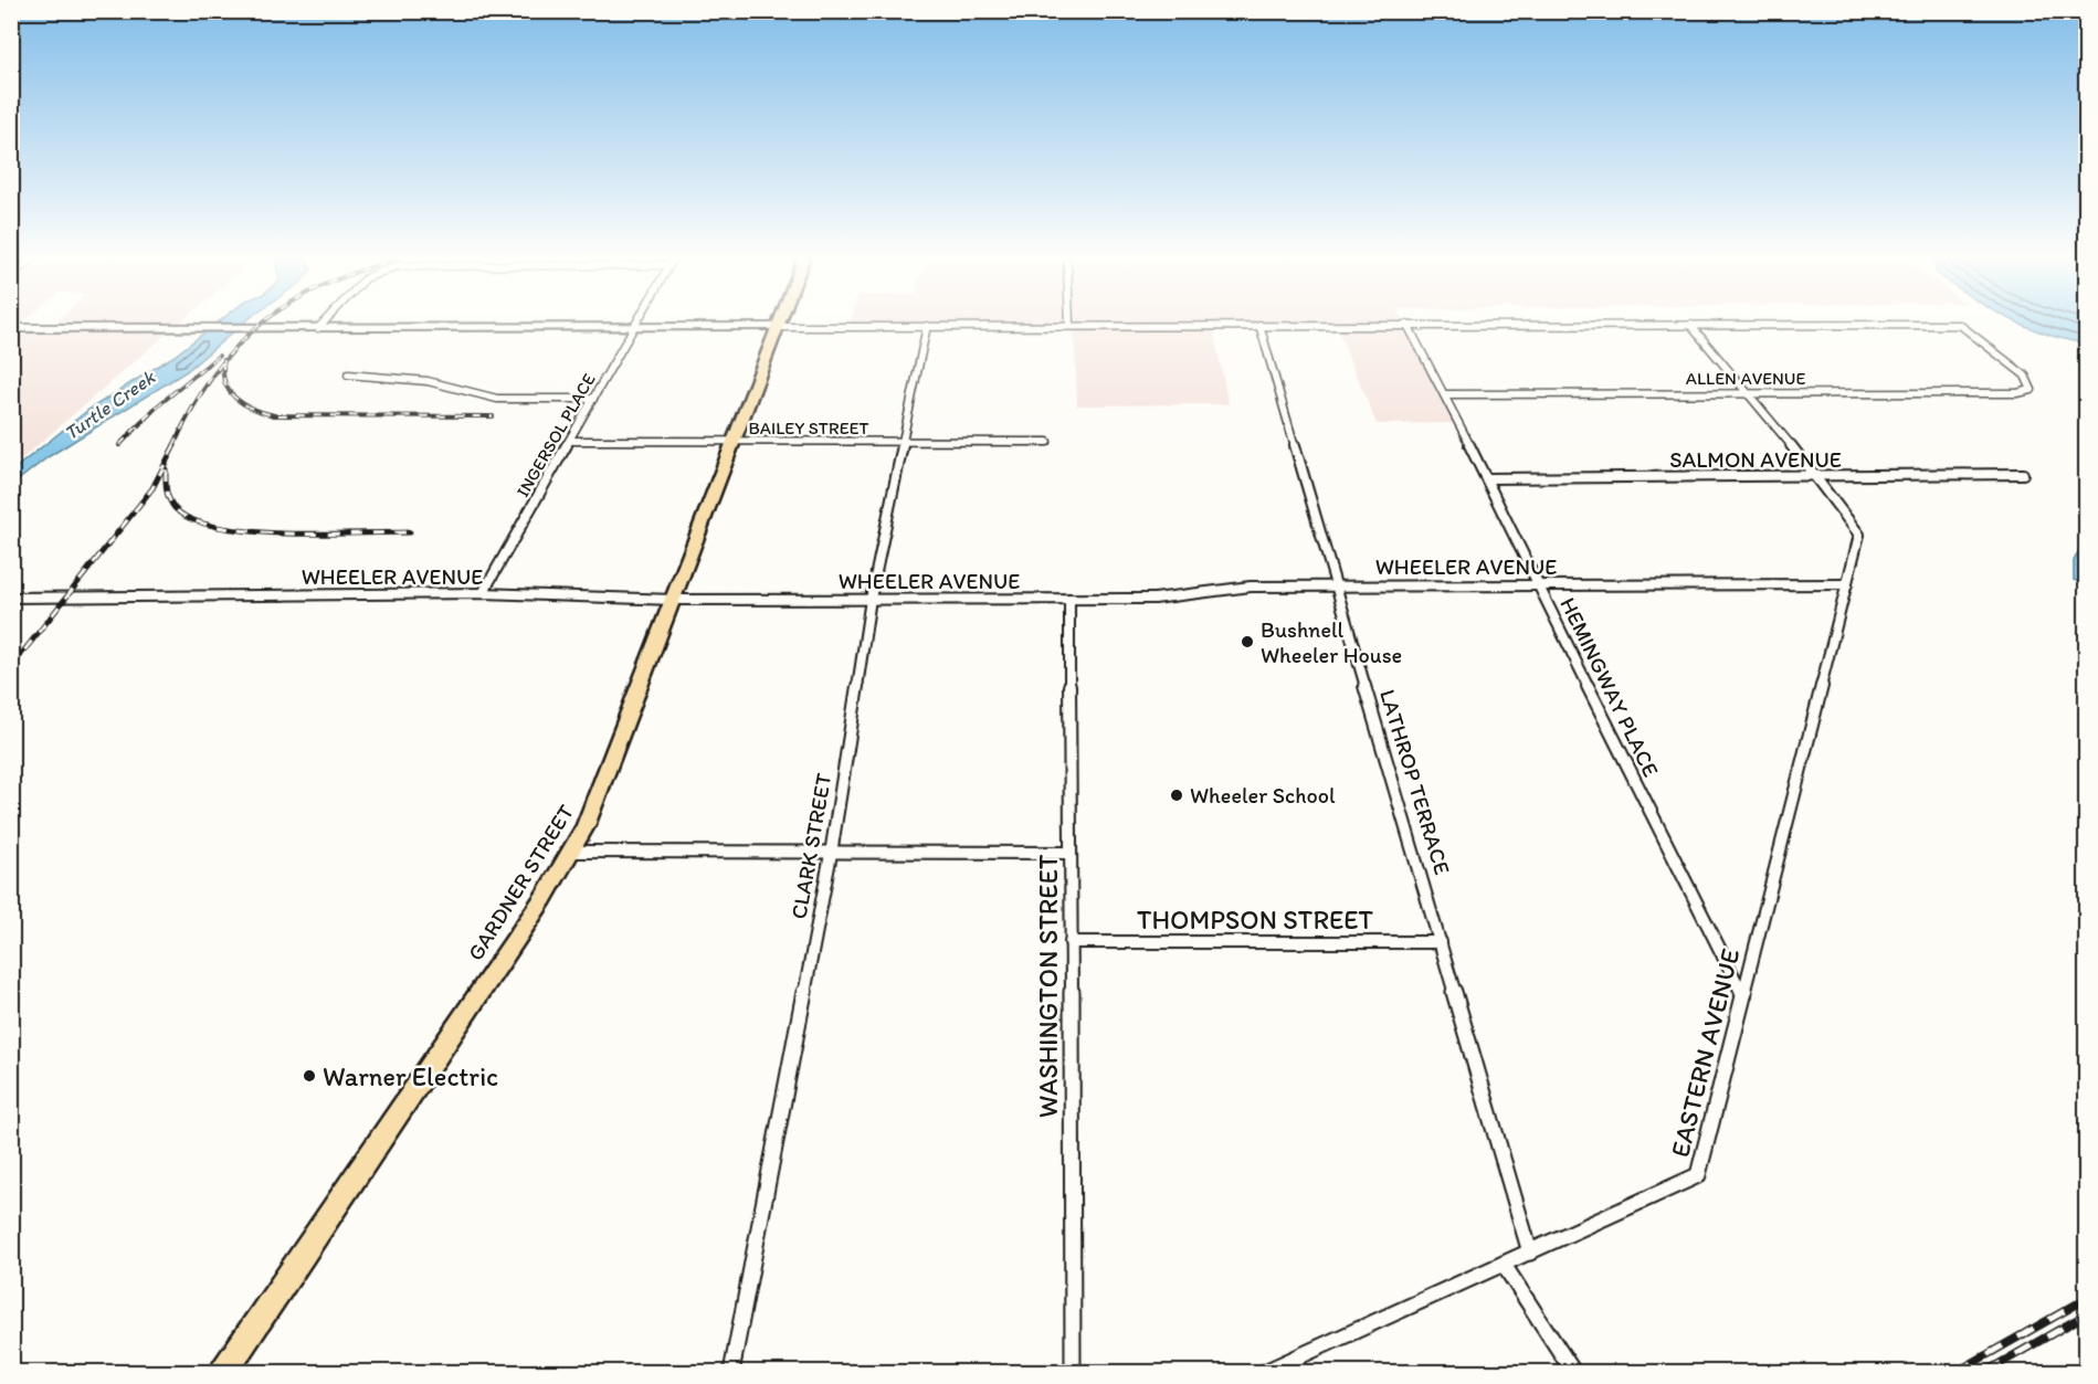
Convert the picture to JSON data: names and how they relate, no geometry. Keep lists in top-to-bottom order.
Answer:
{
  "streets": {
    "main road": ["GARDNER STREET"],
    "street": [
      "ALLEN AVENUE",
      "BAILEY STREET",
      "INGERSOL PLACE",
      "SALMON AVENUE",
      "WHEELER AVENUE",
      "HEMINGWAY PLACE",
      "LATHROP TERRACE",
      "CLARK STREET",
      "THOMPSON STREET",
      "WASHINGTON STREET",
      "EASTERN AVENUE"
    ]
  },
  "crossings": [
    ["ALLEN AVENUE", "HEMINGWAY PLACE"],
    ["BAILEY STREET", "INGERSOL PLACE"],
    ["BAILEY STREET", "CLARK STREET"],
    ["BAILEY STREET", "GARDNER STREET"],
    ["INGERSOL PLACE", "WHEELER AVENUE"],
    ["SALMON AVENUE", "HEMINGWAY PLACE"],
    ["SALMON AVENUE", "EASTERN AVENUE"],
    ["WHEELER AVENUE", "HEMINGWAY PLACE"],
    ["WHEELER AVENUE", "LATHROP TERRACE"],
    ["WHEELER AVENUE", "CLARK STREET"],
    ["WHEELER AVENUE", "GARDNER STREET"],
    ["WHEELER AVENUE", "WASHINGTON STREET"],
    ["WHEELER AVENUE", "EASTERN AVENUE"],
    ["HEMINGWAY PLACE", "EASTERN AVENUE"],
    ["LATHROP TERRACE", "THOMPSON STREET"],
    ["LATHROP TERRACE", "EASTERN AVENUE"],
    ["THOMPSON STREET", "WASHINGTON STREET"]
  ],
  "water": ["Turtle Creek"],
  "places": ["Bushnell Wheeler House", "Wheeler School", "Warner Electric"]
}
